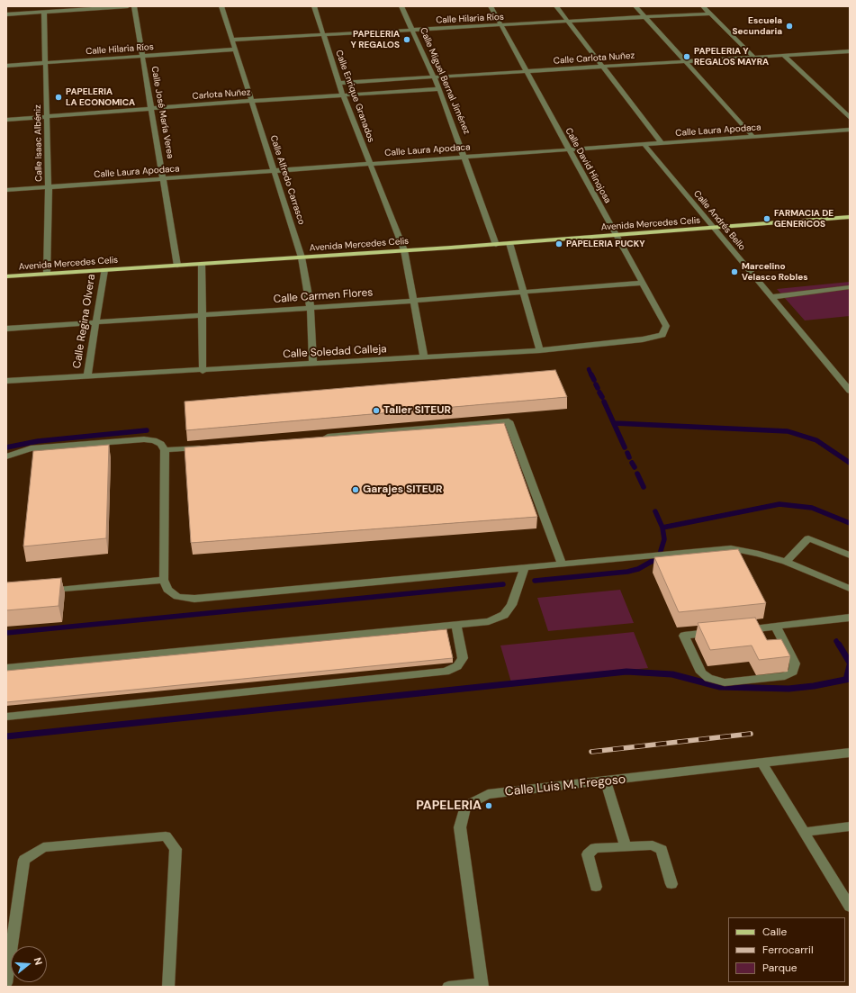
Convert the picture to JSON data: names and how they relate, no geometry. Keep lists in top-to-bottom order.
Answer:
{
  "streets": {
    "main road": ["Avenida Mercedes Celis"],
    "street": [
      "Calle Hilaria Ríos",
      "Calle Carlota Nuñez",
      "Calle Miguel Bernal Jiménez",
      "Carlota Nuñez",
      "Calle Enrique Granados",
      "Calle José María Verea",
      "Calle Laura Apodaca",
      "Calle Isaac Albéniz",
      "Calle David Hinojosa",
      "Calle Alfredo Carrasco",
      "Calle Andrés Bello",
      "Calle Carmen Flores",
      "Calle Regina Olvera",
      "Calle Soledad Calleja",
      "Calle Luis M. Fregoso"
    ]
  },
  "crossings": [
    ["Calle Hilaria Ríos", "Calle Miguel Bernal Jiménez"],
    ["Calle Hilaria Ríos", "Calle Enrique Granados"],
    ["Calle Hilaria Ríos", "Calle José María Verea"],
    ["Calle Hilaria Ríos", "Calle Isaac Albéniz"],
    ["Calle Hilaria Ríos", "Calle David Hinojosa"],
    ["Calle Hilaria Ríos", "Calle Alfredo Carrasco"],
    ["Calle Carlota Nuñez", "Calle Miguel Bernal Jiménez"],
    ["Calle Carlota Nuñez", "Calle Enrique Granados"],
    ["Calle Carlota Nuñez", "Calle David Hinojosa"],
    ["Calle Miguel Bernal Jiménez", "Carlota Nuñez"],
    ["Calle Miguel Bernal Jiménez", "Calle Laura Apodaca"],
    ["Calle Miguel Bernal Jiménez", "Avenida Mercedes Celis"],
    ["Carlota Nuñez", "Calle Enrique Granados"],
    ["Carlota Nuñez", "Calle José María Verea"],
    ["Carlota Nuñez", "Calle Isaac Albéniz"],
    ["Carlota Nuñez", "Calle Alfredo Carrasco"],
    ["Calle Enrique Granados", "Calle Laura Apodaca"],
    ["Calle Enrique Granados", "Avenida Mercedes Celis"],
    ["Calle Enrique Granados", "Calle Carmen Flores"],
    ["Calle Enrique Granados", "Calle Soledad Calleja"],
    ["Calle José María Verea", "Calle Laura Apodaca"],
    ["Calle José María Verea", "Avenida Mercedes Celis"],
    ["Calle Laura Apodaca", "Calle Isaac Albéniz"],
    ["Calle Laura Apodaca", "Calle David Hinojosa"],
    ["Calle Laura Apodaca", "Calle Alfredo Carrasco"],
    ["Calle Laura Apodaca", "Calle Andrés Bello"],
    ["Calle Isaac Albéniz", "Avenida Mercedes Celis"],
    ["Calle David Hinojosa", "Avenida Mercedes Celis"],
    ["Calle David Hinojosa", "Calle Carmen Flores"],
    ["Calle David Hinojosa", "Calle Soledad Calleja"],
    ["Calle Alfredo Carrasco", "Avenida Mercedes Celis"],
    ["Calle Alfredo Carrasco", "Calle Carmen Flores"],
    ["Calle Alfredo Carrasco", "Calle Soledad Calleja"],
    ["Calle Andrés Bello", "Avenida Mercedes Celis"],
    ["Avenida Mercedes Celis", "Calle Regina Olvera"],
    ["Calle Carmen Flores", "Calle Regina Olvera"],
    ["Calle Regina Olvera", "Calle Soledad Calleja"]
  ],
  "places": [
    "Escuela Secundaria",
    "PAPELERIA Y REGALOS",
    "PAPELERIA Y REGALOS MAYRA",
    "PAPELERIA LA ECONOMICA",
    "FARMACIA DE GENERICOS",
    "PAPELERIA PUCKY",
    "Marcelino Velasco Robles",
    "Taller SITEUR",
    "Garajes SITEUR",
    "PAPELERIA"
  ],
  "legend": ["Calle", "Ferrocarril", "Parque"],
  "north": "right"
}
